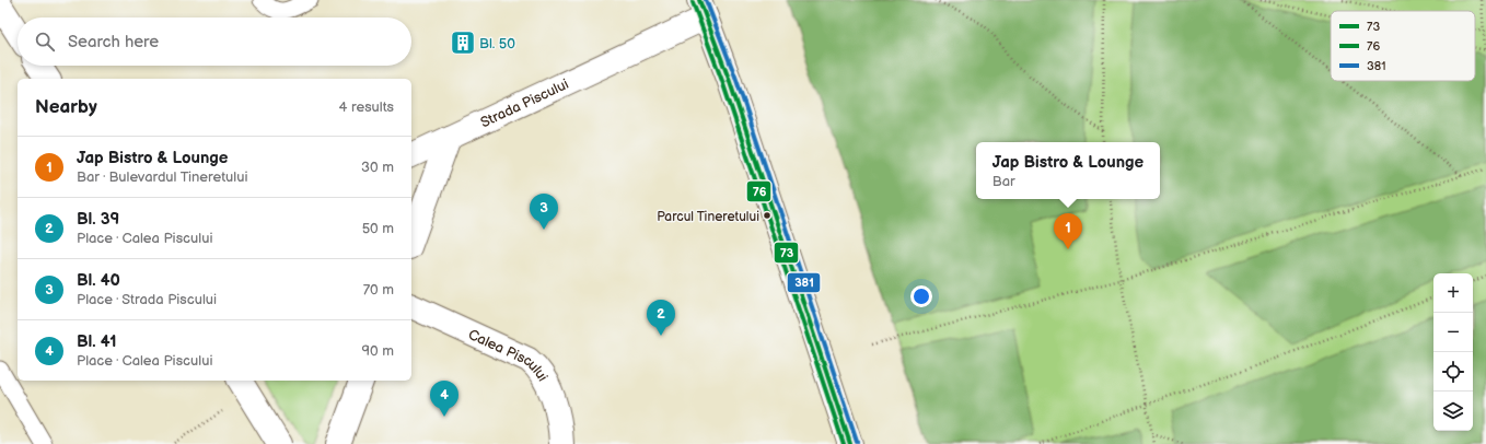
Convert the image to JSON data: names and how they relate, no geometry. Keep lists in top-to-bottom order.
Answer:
{
  "streets": {
    "street": ["Strada Piscului", "Calea Piscului"]
  },
  "places": {
    "building": ["Bl. 50"],
    "other": ["Parcul Tineretului"]
  },
  "lines": ["transit line 73", "transit line 381", "transit line 76"],
  "legend": ["73", "76", "381"],
  "page": {
    "search": "Search here",
    "heading": ["Nearby", "4 results"],
    "list": [
      {
        "mark": "1",
        "name": "Jap Bistro & Lounge",
        "note": "Bar · Bulevardul Tineretului",
        "value": "30 m"
      },
      {
        "mark": "2",
        "name": "Bl. 39",
        "note": "Place · Calea Piscului",
        "value": "50 m"
      },
      {
        "mark": "3",
        "name": "Bl. 40",
        "note": "Place · Strada Piscului",
        "value": "70 m"
      },
      {
        "mark": "4",
        "name": "Bl. 41",
        "note": "Place · Calea Piscului",
        "value": "90 m"
      }
    ],
    "popup": ["Jap Bistro & Lounge", "Bar"],
    "pins": [
      "3",
      "1",
      "2",
      "4"
    ],
    "map_buttons": ["+", "−"]
  }
}
